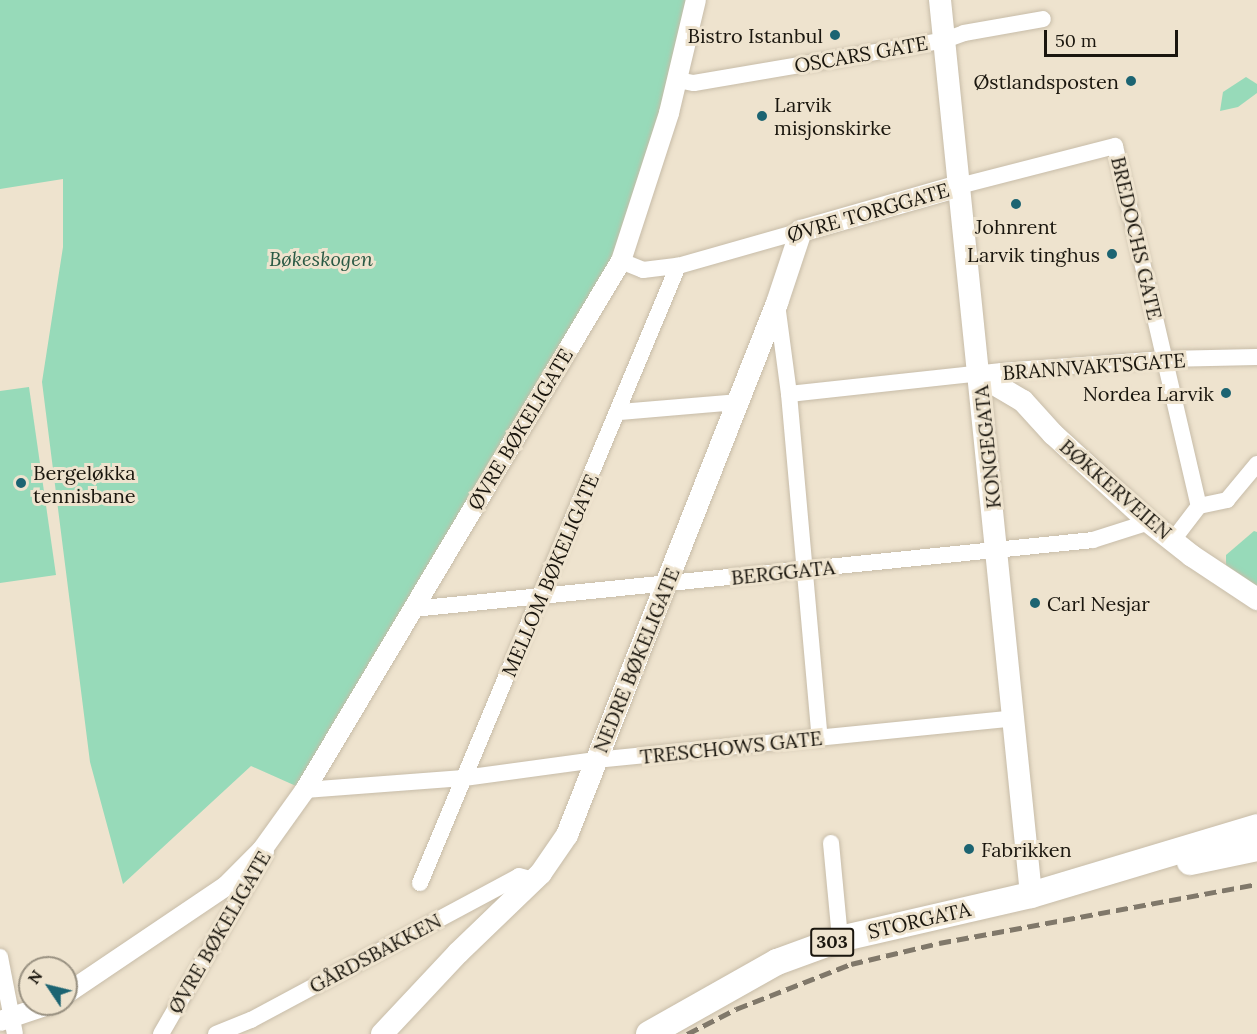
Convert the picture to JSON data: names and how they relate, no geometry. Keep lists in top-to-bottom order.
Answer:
{
  "streets": {
    "main road": [
      "ØVRE TORGGATE",
      "KONGEGATA",
      "BØKKERVEIEN",
      "NEDRE BØKELIGATE",
      "STORGATA",
      "303"
    ],
    "street": [
      "OSCARS GATE",
      "BREDOCHS GATE",
      "BRANNVAKTSGATE",
      "ØVRE BØKELIGATE",
      "BERGGATA",
      "MELLOM BØKELIGATE",
      "TRESCHOWS GATE",
      "GÅRDSBAKKEN"
    ]
  },
  "crossings": [
    ["OSCARS GATE", "ØVRE BØKELIGATE"],
    ["OSCARS GATE", "KONGEGATA"],
    ["ØVRE TORGGATE", "BREDOCHS GATE"],
    ["ØVRE TORGGATE", "ØVRE BØKELIGATE"],
    ["ØVRE TORGGATE", "KONGEGATA"],
    ["ØVRE TORGGATE", "MELLOM BØKELIGATE"],
    ["ØVRE TORGGATE", "NEDRE BØKELIGATE"],
    ["BREDOCHS GATE", "BRANNVAKTSGATE"],
    ["BRANNVAKTSGATE", "KONGEGATA"],
    ["BRANNVAKTSGATE", "BØKKERVEIEN"],
    ["ØVRE BØKELIGATE", "BERGGATA"],
    ["ØVRE BØKELIGATE", "TRESCHOWS GATE"],
    ["KONGEGATA", "BØKKERVEIEN"],
    ["KONGEGATA", "BERGGATA"],
    ["KONGEGATA", "TRESCHOWS GATE"],
    ["KONGEGATA", "STORGATA"],
    ["BØKKERVEIEN", "BERGGATA"],
    ["BERGGATA", "MELLOM BØKELIGATE"],
    ["BERGGATA", "NEDRE BØKELIGATE"],
    ["MELLOM BØKELIGATE", "TRESCHOWS GATE"],
    ["NEDRE BØKELIGATE", "TRESCHOWS GATE"],
    ["NEDRE BØKELIGATE", "GÅRDSBAKKEN"]
  ],
  "parks": ["Bøkeskogen"],
  "places": [
    "Bistro Istanbul",
    "Østlandsposten",
    "Larvik misjonskirke",
    "Johnrent",
    "Larvik tinghus",
    "Nordea Larvik",
    "Bergeløkka tennisbane",
    "Carl Nesjar",
    "Fabrikken"
  ],
  "scale_bar": "50 m",
  "north": "top left"
}
